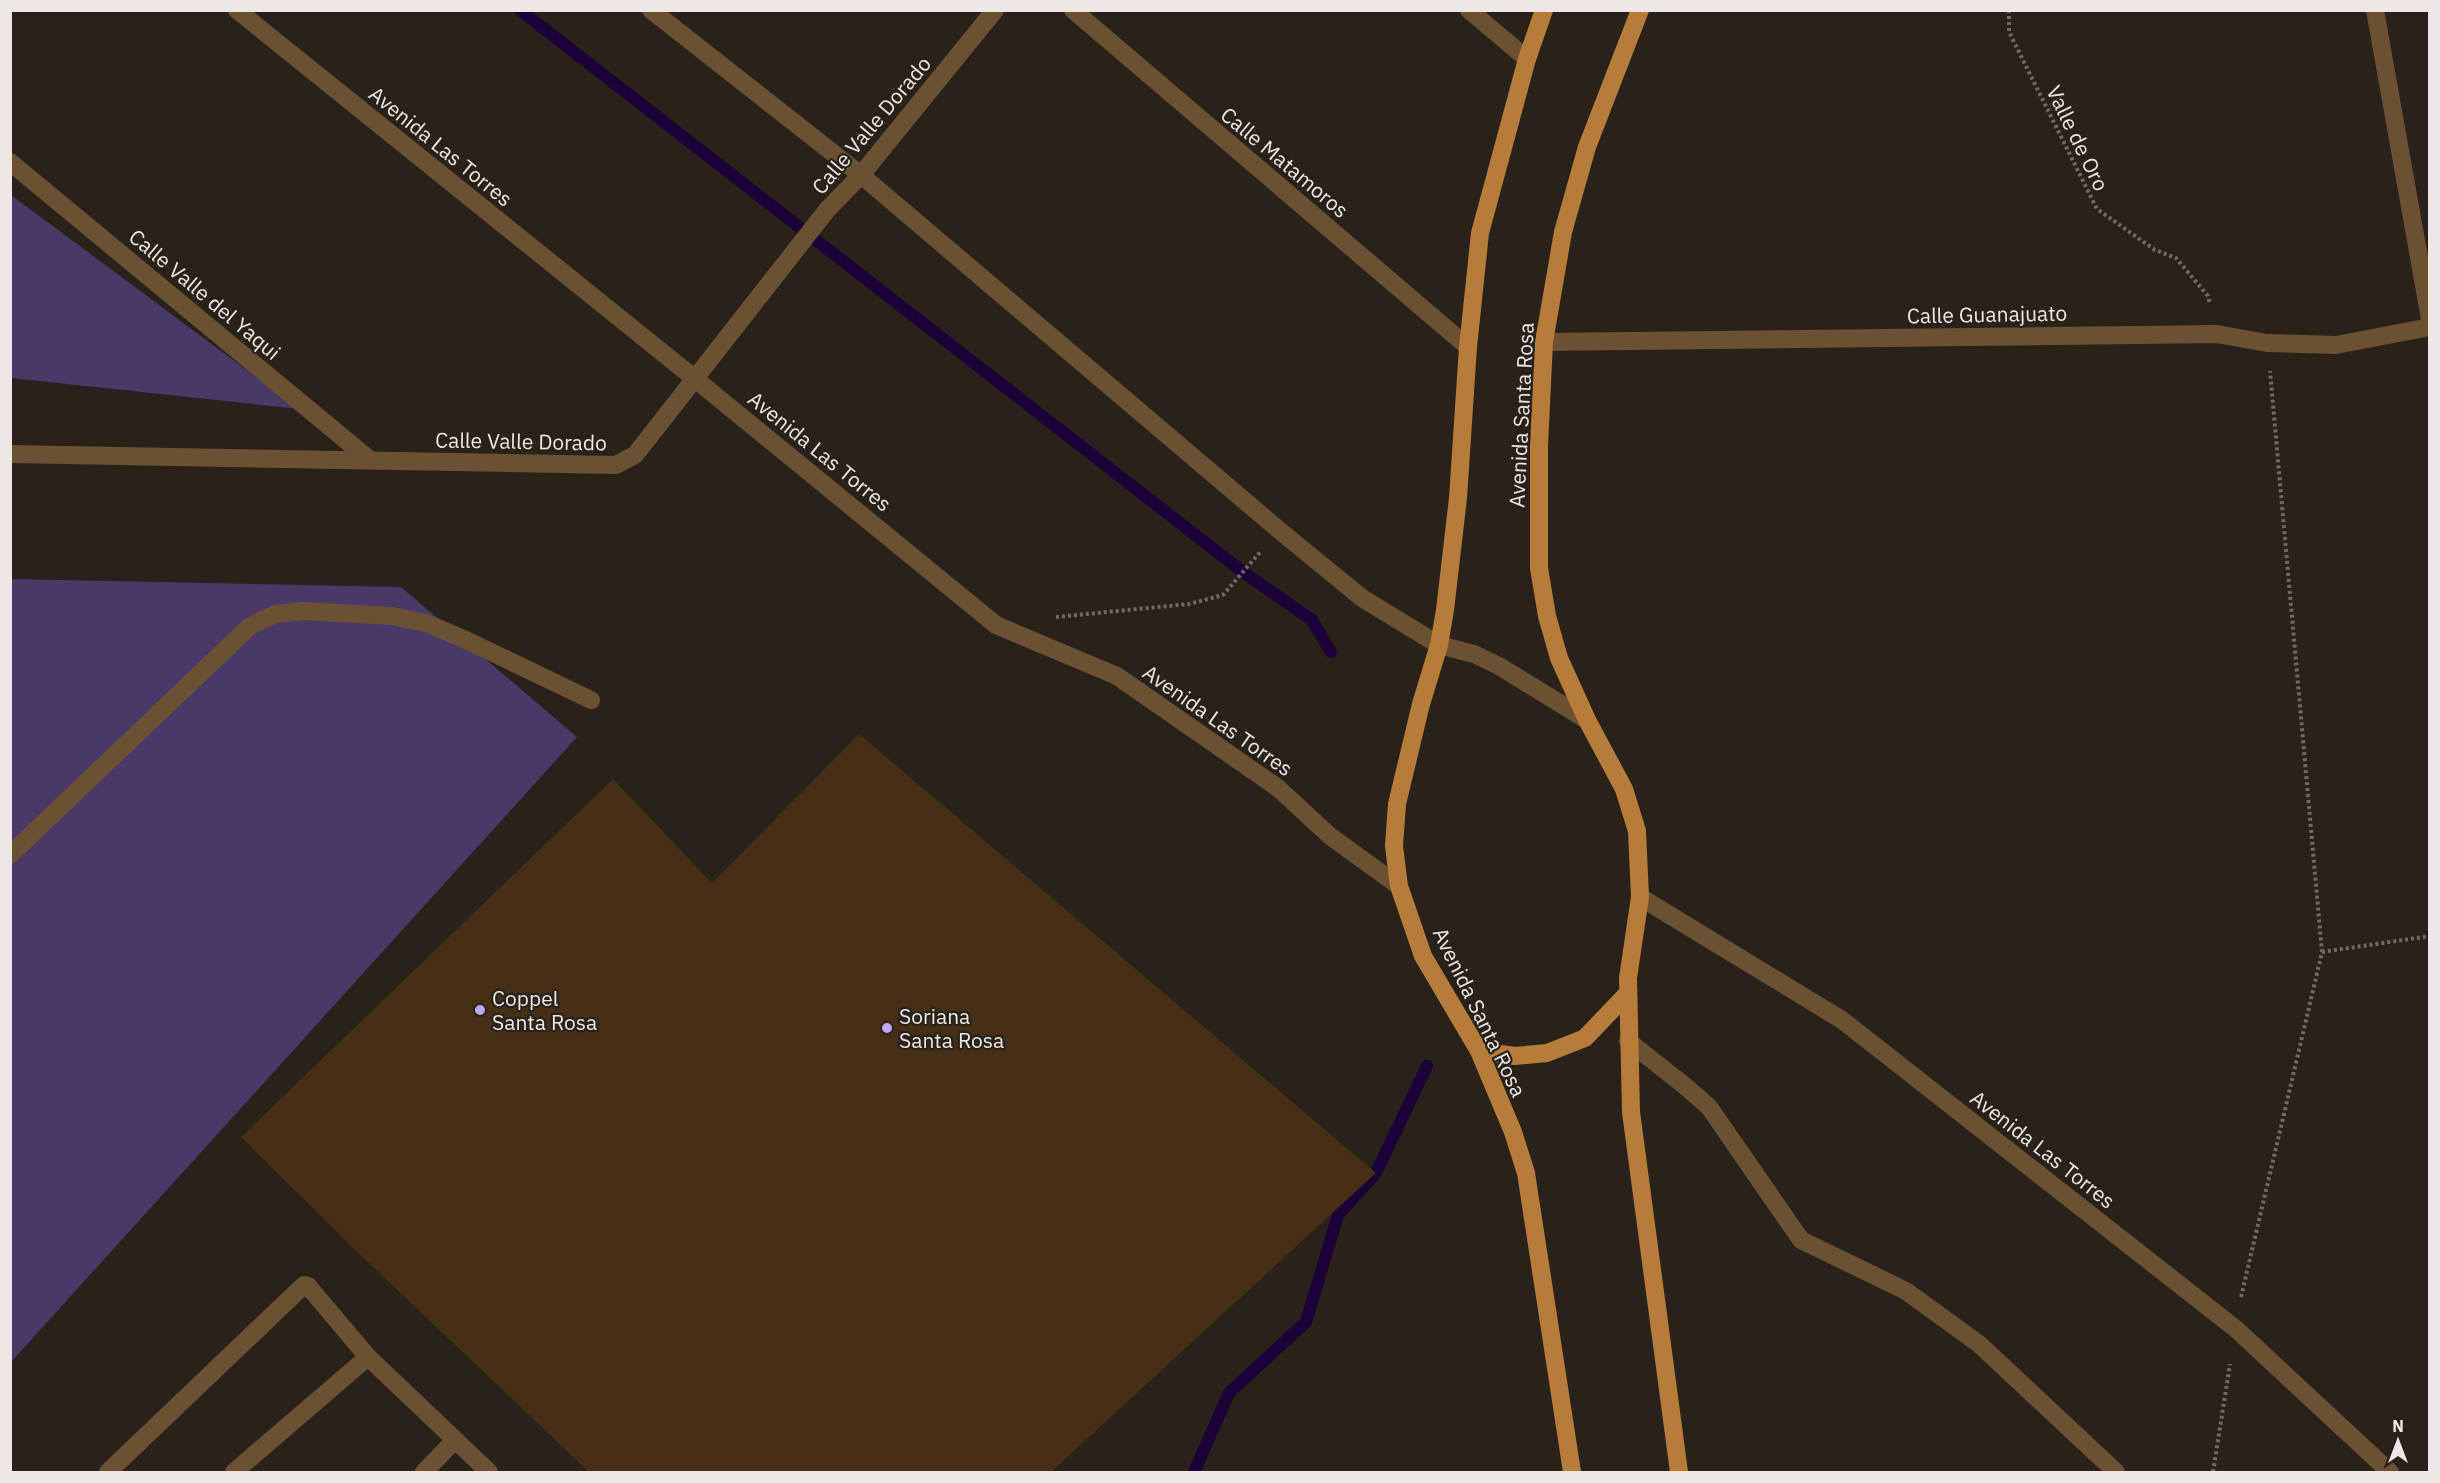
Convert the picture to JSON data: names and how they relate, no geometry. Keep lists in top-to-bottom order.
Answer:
{
  "streets": {
    "main road": ["Avenida Santa Rosa"],
    "street": [
      "Calle Valle Dorado",
      "Avenida Las Torres",
      "Calle Matamoros",
      "Calle Valle del Yaqui",
      "Calle Guanajuato"
    ],
    "path": ["Valle de Oro"]
  },
  "crossings": [
    ["Calle Valle Dorado", "Avenida Las Torres"],
    ["Calle Valle Dorado", "Calle Valle del Yaqui"],
    ["Valle de Oro", "Calle Guanajuato"],
    ["Avenida Las Torres", "Avenida Santa Rosa"],
    ["Calle Matamoros", "Avenida Santa Rosa"],
    ["Calle Guanajuato", "Avenida Santa Rosa"]
  ],
  "places": ["Coppel Santa Rosa", "Soriana Santa Rosa"],
  "north": "top"
}
